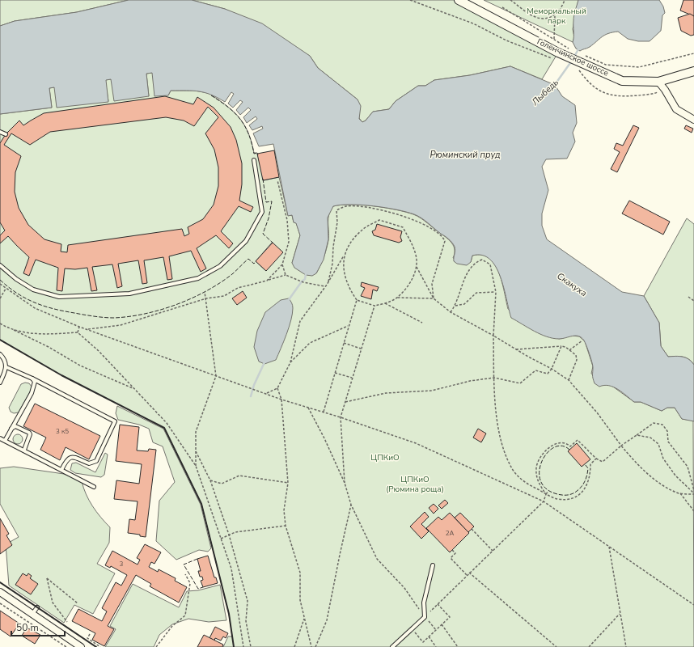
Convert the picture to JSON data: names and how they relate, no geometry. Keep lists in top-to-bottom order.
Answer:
{
  "streets": {
    "street": ["Голенчинское шоссе"]
  },
  "water": ["Лыбедь", "Рюминский пруд", "Скакуха"],
  "parks": ["Мемориальный парк", "ЦПКиО", "ЦПКиО (Рюмина роща)"],
  "house_numbers": ["3 к5", "2А", "3"],
  "scale_bar": "50 m"
}
